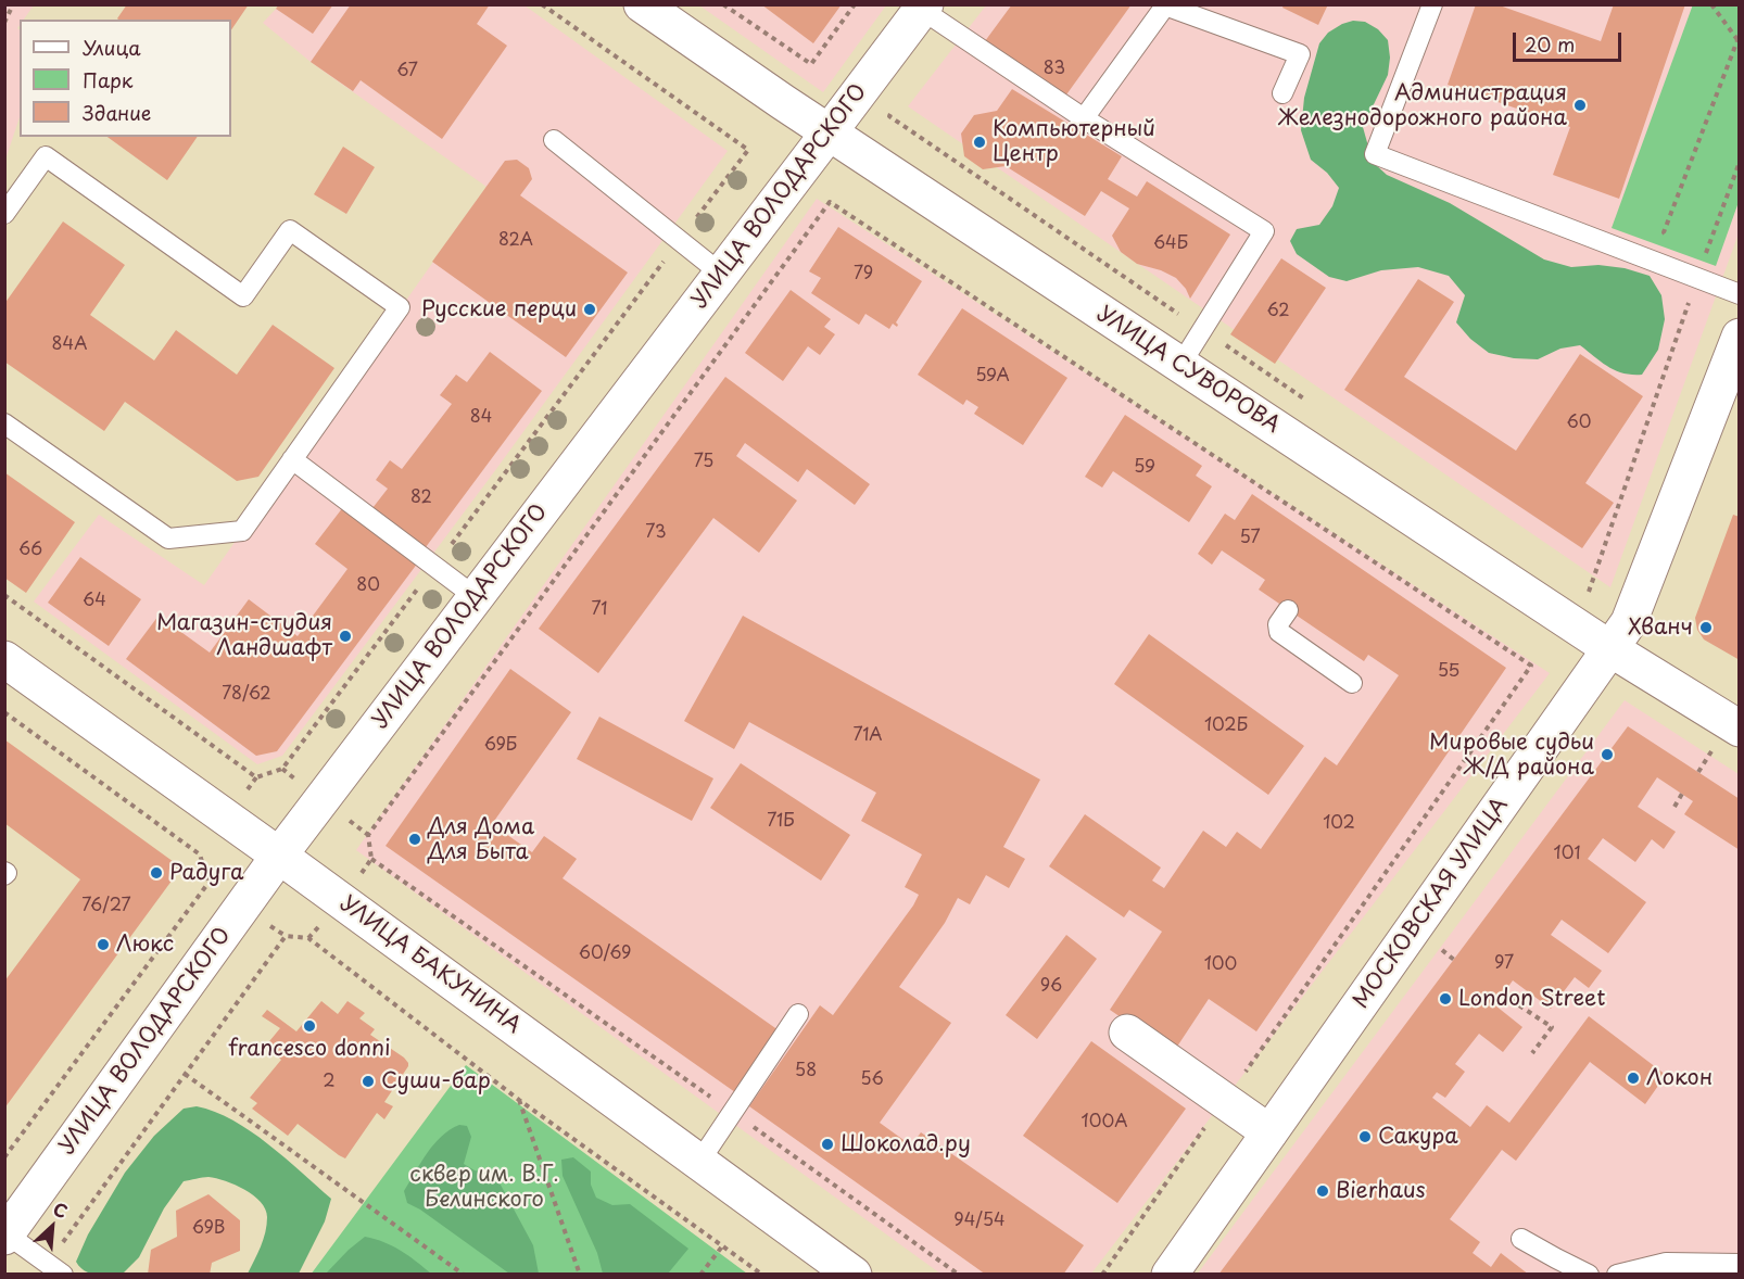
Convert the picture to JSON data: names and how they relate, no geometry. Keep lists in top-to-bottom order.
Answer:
{
  "streets": {
    "main road": [
      "УЛИЦА ВОЛОДАРСКОГО",
      "УЛИЦА СУВОРОВА",
      "МОСКОВСКАЯ УЛИЦА",
      "УЛИЦА БАКУНИНА"
    ]
  },
  "crossings": [
    ["УЛИЦА ВОЛОДАРСКОГО", "УЛИЦА СУВОРОВА"],
    ["УЛИЦА ВОЛОДАРСКОГО", "УЛИЦА БАКУНИНА"],
    ["УЛИЦА СУВОРОВА", "МОСКОВСКАЯ УЛИЦА"]
  ],
  "parks": ["сквер им. В.Г. Белинского"],
  "places": [
    "Администрация Железнодорожного района",
    "Компьютерный Центр",
    "Русские перци",
    "Хванч",
    "Магазин-студия Ландшафт",
    "Мировые судьи Ж/Д района",
    "Для Дома Для Быта",
    "Радуга",
    "Люкс",
    "London Street",
    "francesco donni",
    "Локон",
    "Суши-бар",
    "Сакура",
    "Шоколад.ру",
    "Bierhaus"
  ],
  "house_numbers": [
    "83",
    "67",
    "82А",
    "64Б",
    "79",
    "62",
    "84А",
    "59А",
    "84",
    "60",
    "75",
    "59",
    "82",
    "73",
    "57",
    "66",
    "80",
    "64",
    "71",
    "55",
    "78/62",
    "102Б",
    "71А",
    "69Б",
    "71Б",
    "102",
    "101",
    "76/27",
    "60/69",
    "97",
    "100",
    "96",
    "58",
    "56",
    "2",
    "100А",
    "94/54",
    "69В"
  ],
  "legend": ["Улица", "Парк", "Здание"],
  "scale_bar": "20 m",
  "north": "top right"
}
